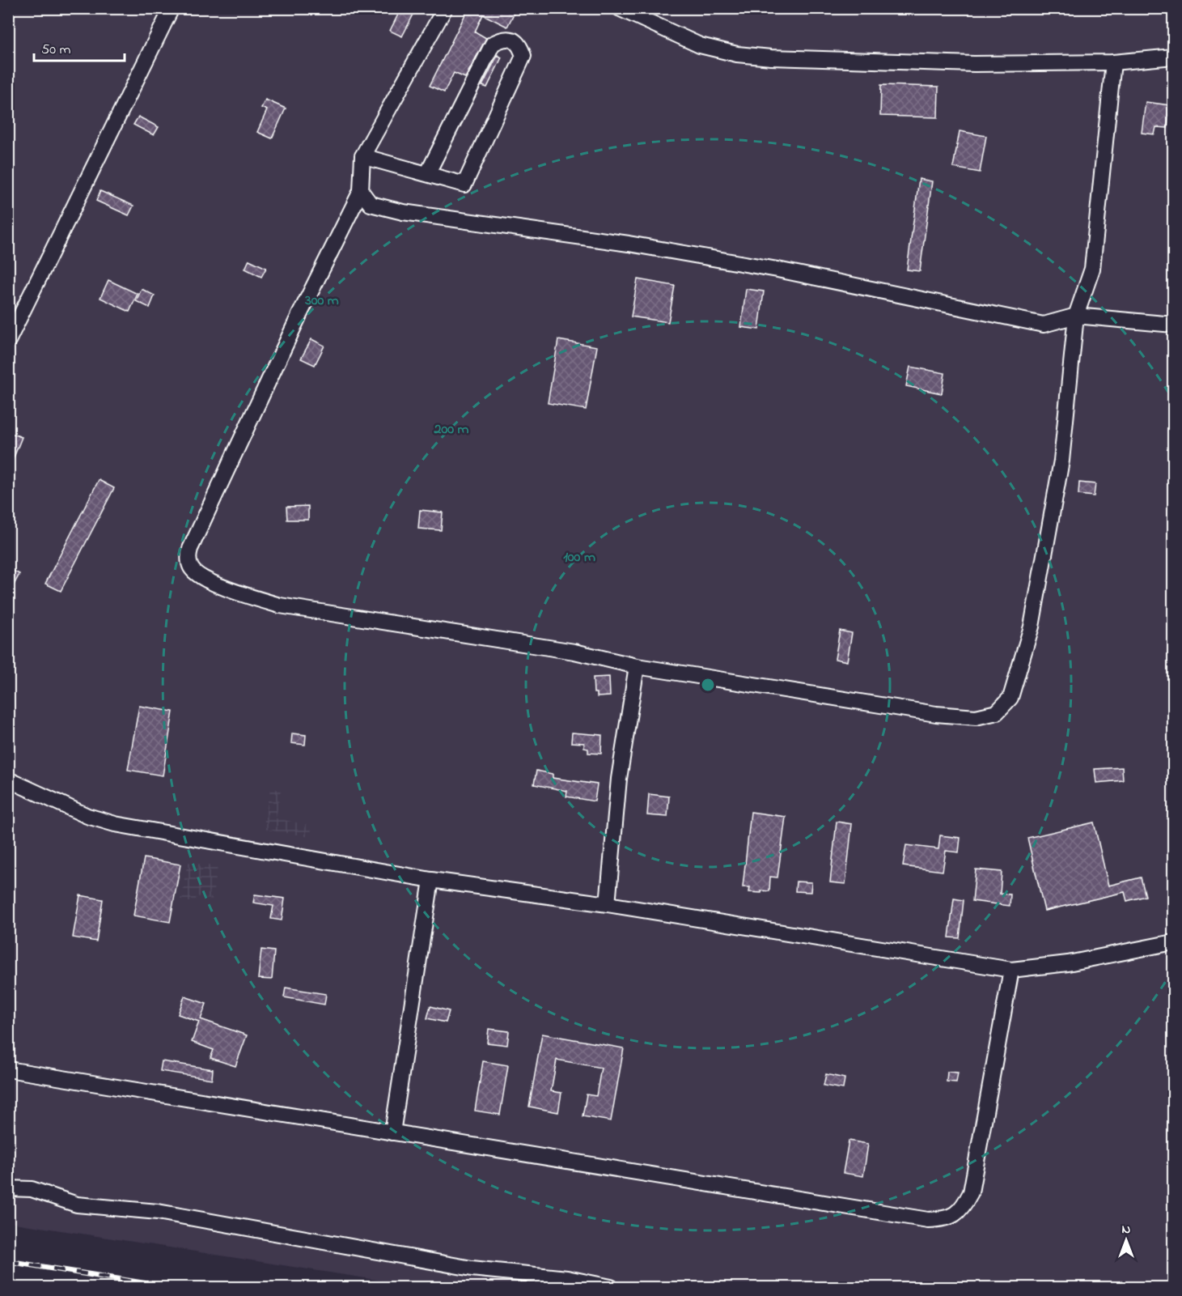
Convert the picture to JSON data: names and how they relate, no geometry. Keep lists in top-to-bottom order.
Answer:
{
  "scale_bar": "50 m",
  "north": "top",
  "rings": ["300 m", "200 m", "100 m"]
}
